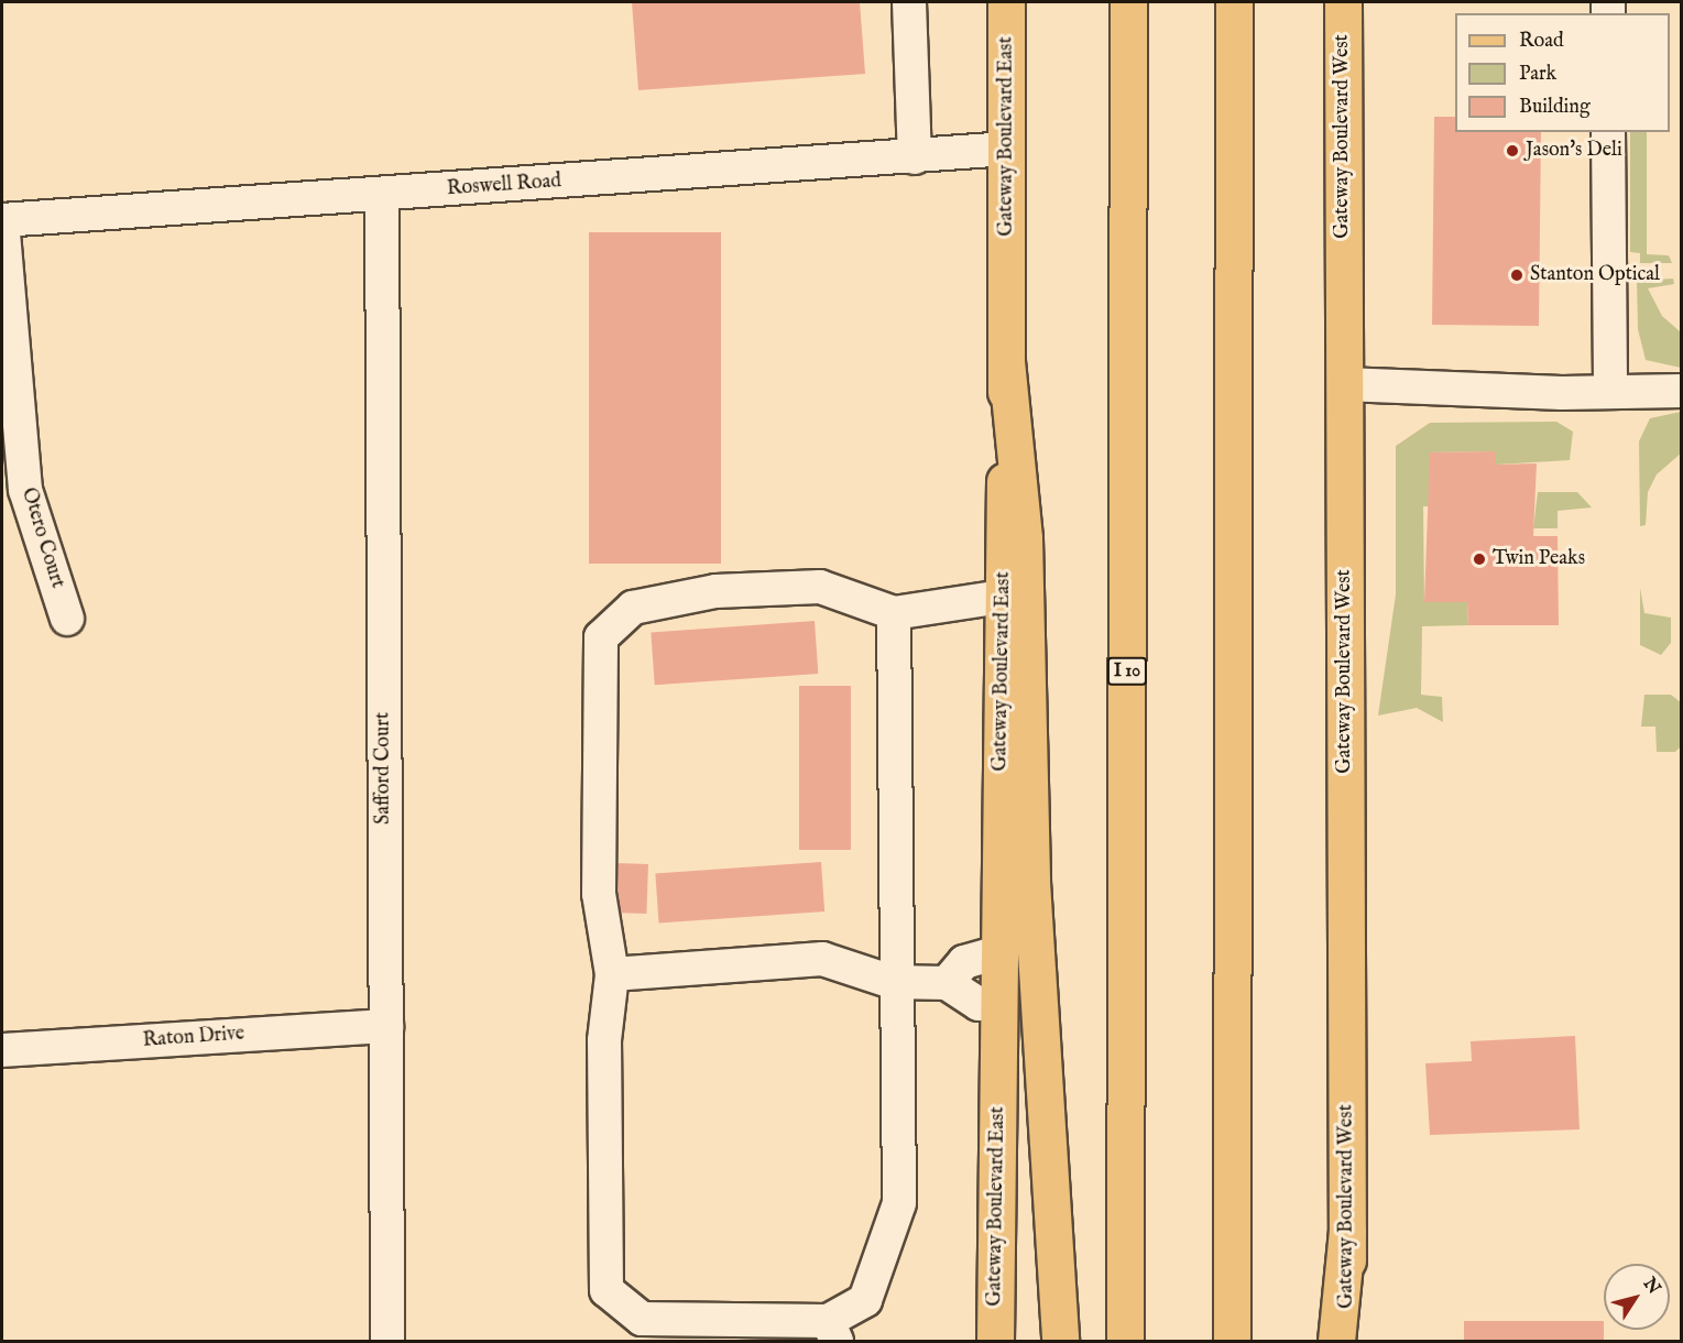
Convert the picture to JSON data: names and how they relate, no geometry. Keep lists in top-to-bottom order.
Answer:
{
  "streets": {
    "main road": ["Gateway Boulevard East", "Gateway Boulevard West", "I 10"],
    "street": [
      "Roswell Road",
      "Otero Court",
      "Safford Court",
      "Raton Drive"
    ]
  },
  "crossings": [
    ["Gateway Boulevard East", "Roswell Road"],
    ["Roswell Road", "Otero Court"],
    ["Roswell Road", "Safford Court"],
    ["Safford Court", "Raton Drive"]
  ],
  "places": ["Jason's Deli", "Stanton Optical", "Twin Peaks"],
  "legend": ["Road", "Park", "Building"],
  "north": "top right"
}
